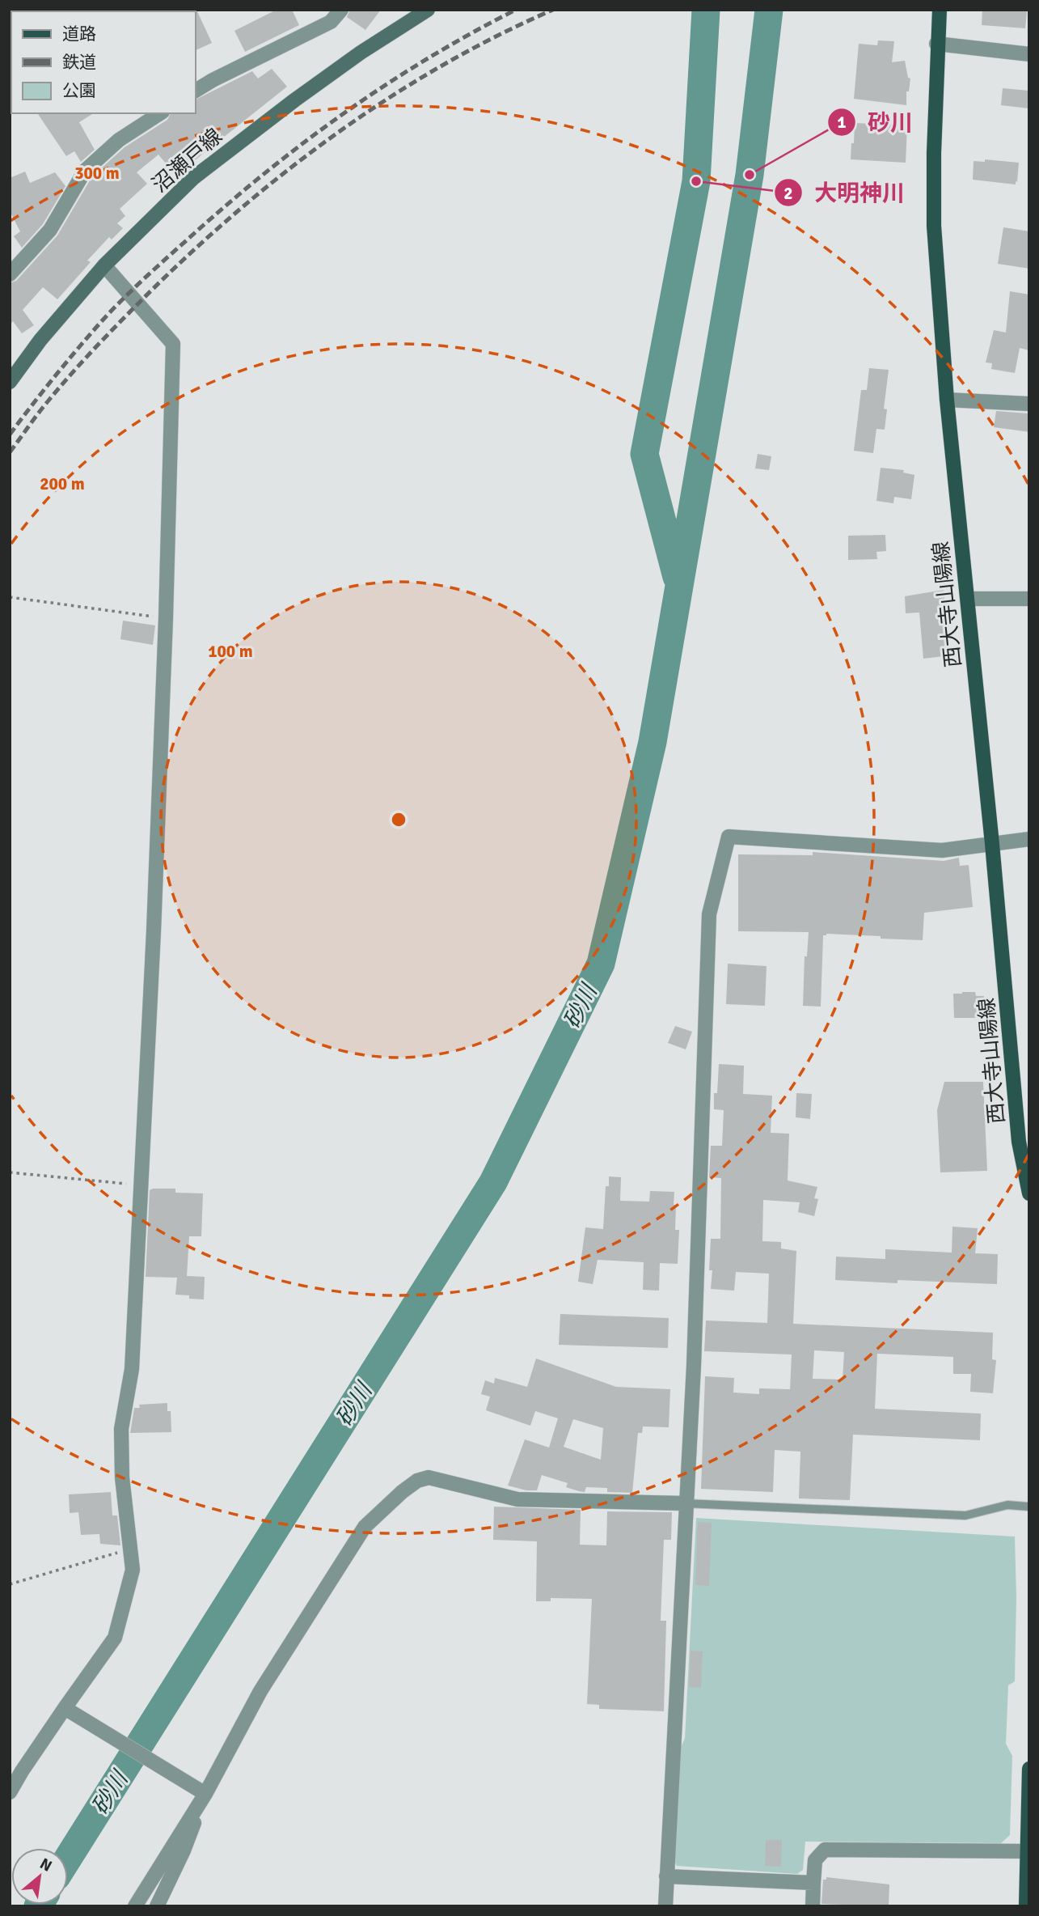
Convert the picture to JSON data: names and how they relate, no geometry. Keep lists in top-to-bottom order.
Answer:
{
  "streets": {
    "main road": ["沼瀬戸線", "西大寺山陽線"]
  },
  "water": ["砂川"],
  "places": ["砂川", "大明神川"],
  "legend": ["道路", "鉄道", "公園"],
  "north": "top right",
  "rings": ["300 m", "200 m", "100 m"]
}
